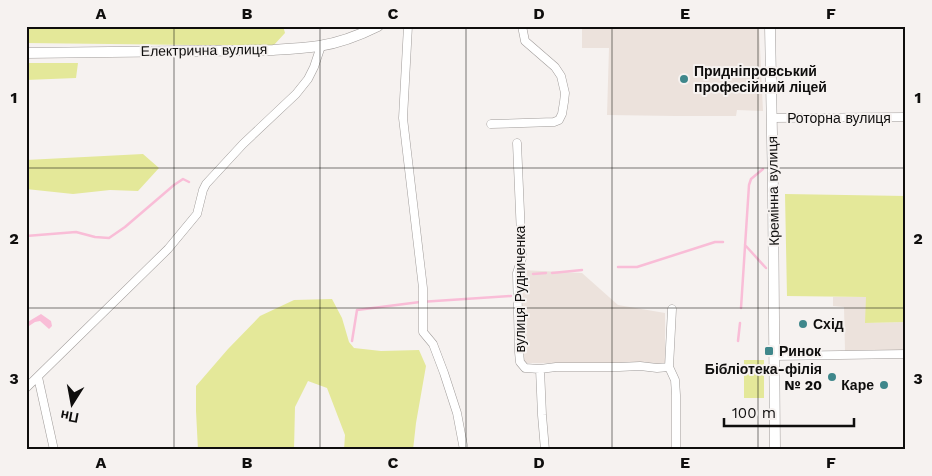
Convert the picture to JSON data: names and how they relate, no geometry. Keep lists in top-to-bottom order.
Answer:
{
  "streets": {
    "street": [
      "Електрична вулиця",
      "Роторна вулиця",
      "Кремінна вулиця",
      "вулиця Рудниченка"
    ]
  },
  "crossings": [
    ["Роторна вулиця", "Кремінна вулиця"]
  ],
  "places": {
    "other": [
      "Придніпровський професійний ліцей",
      "Схід",
      "Бібліотека-філія № 20",
      "Каре"
    ],
    "transit": ["Ринок"]
  },
  "scale_bar": "100 m",
  "north": "bottom",
  "grid": {
    "columns": [
      "A",
      "B",
      "C",
      "D",
      "E",
      "F"
    ],
    "rows": ["1", "2", "3"]
  }
}
